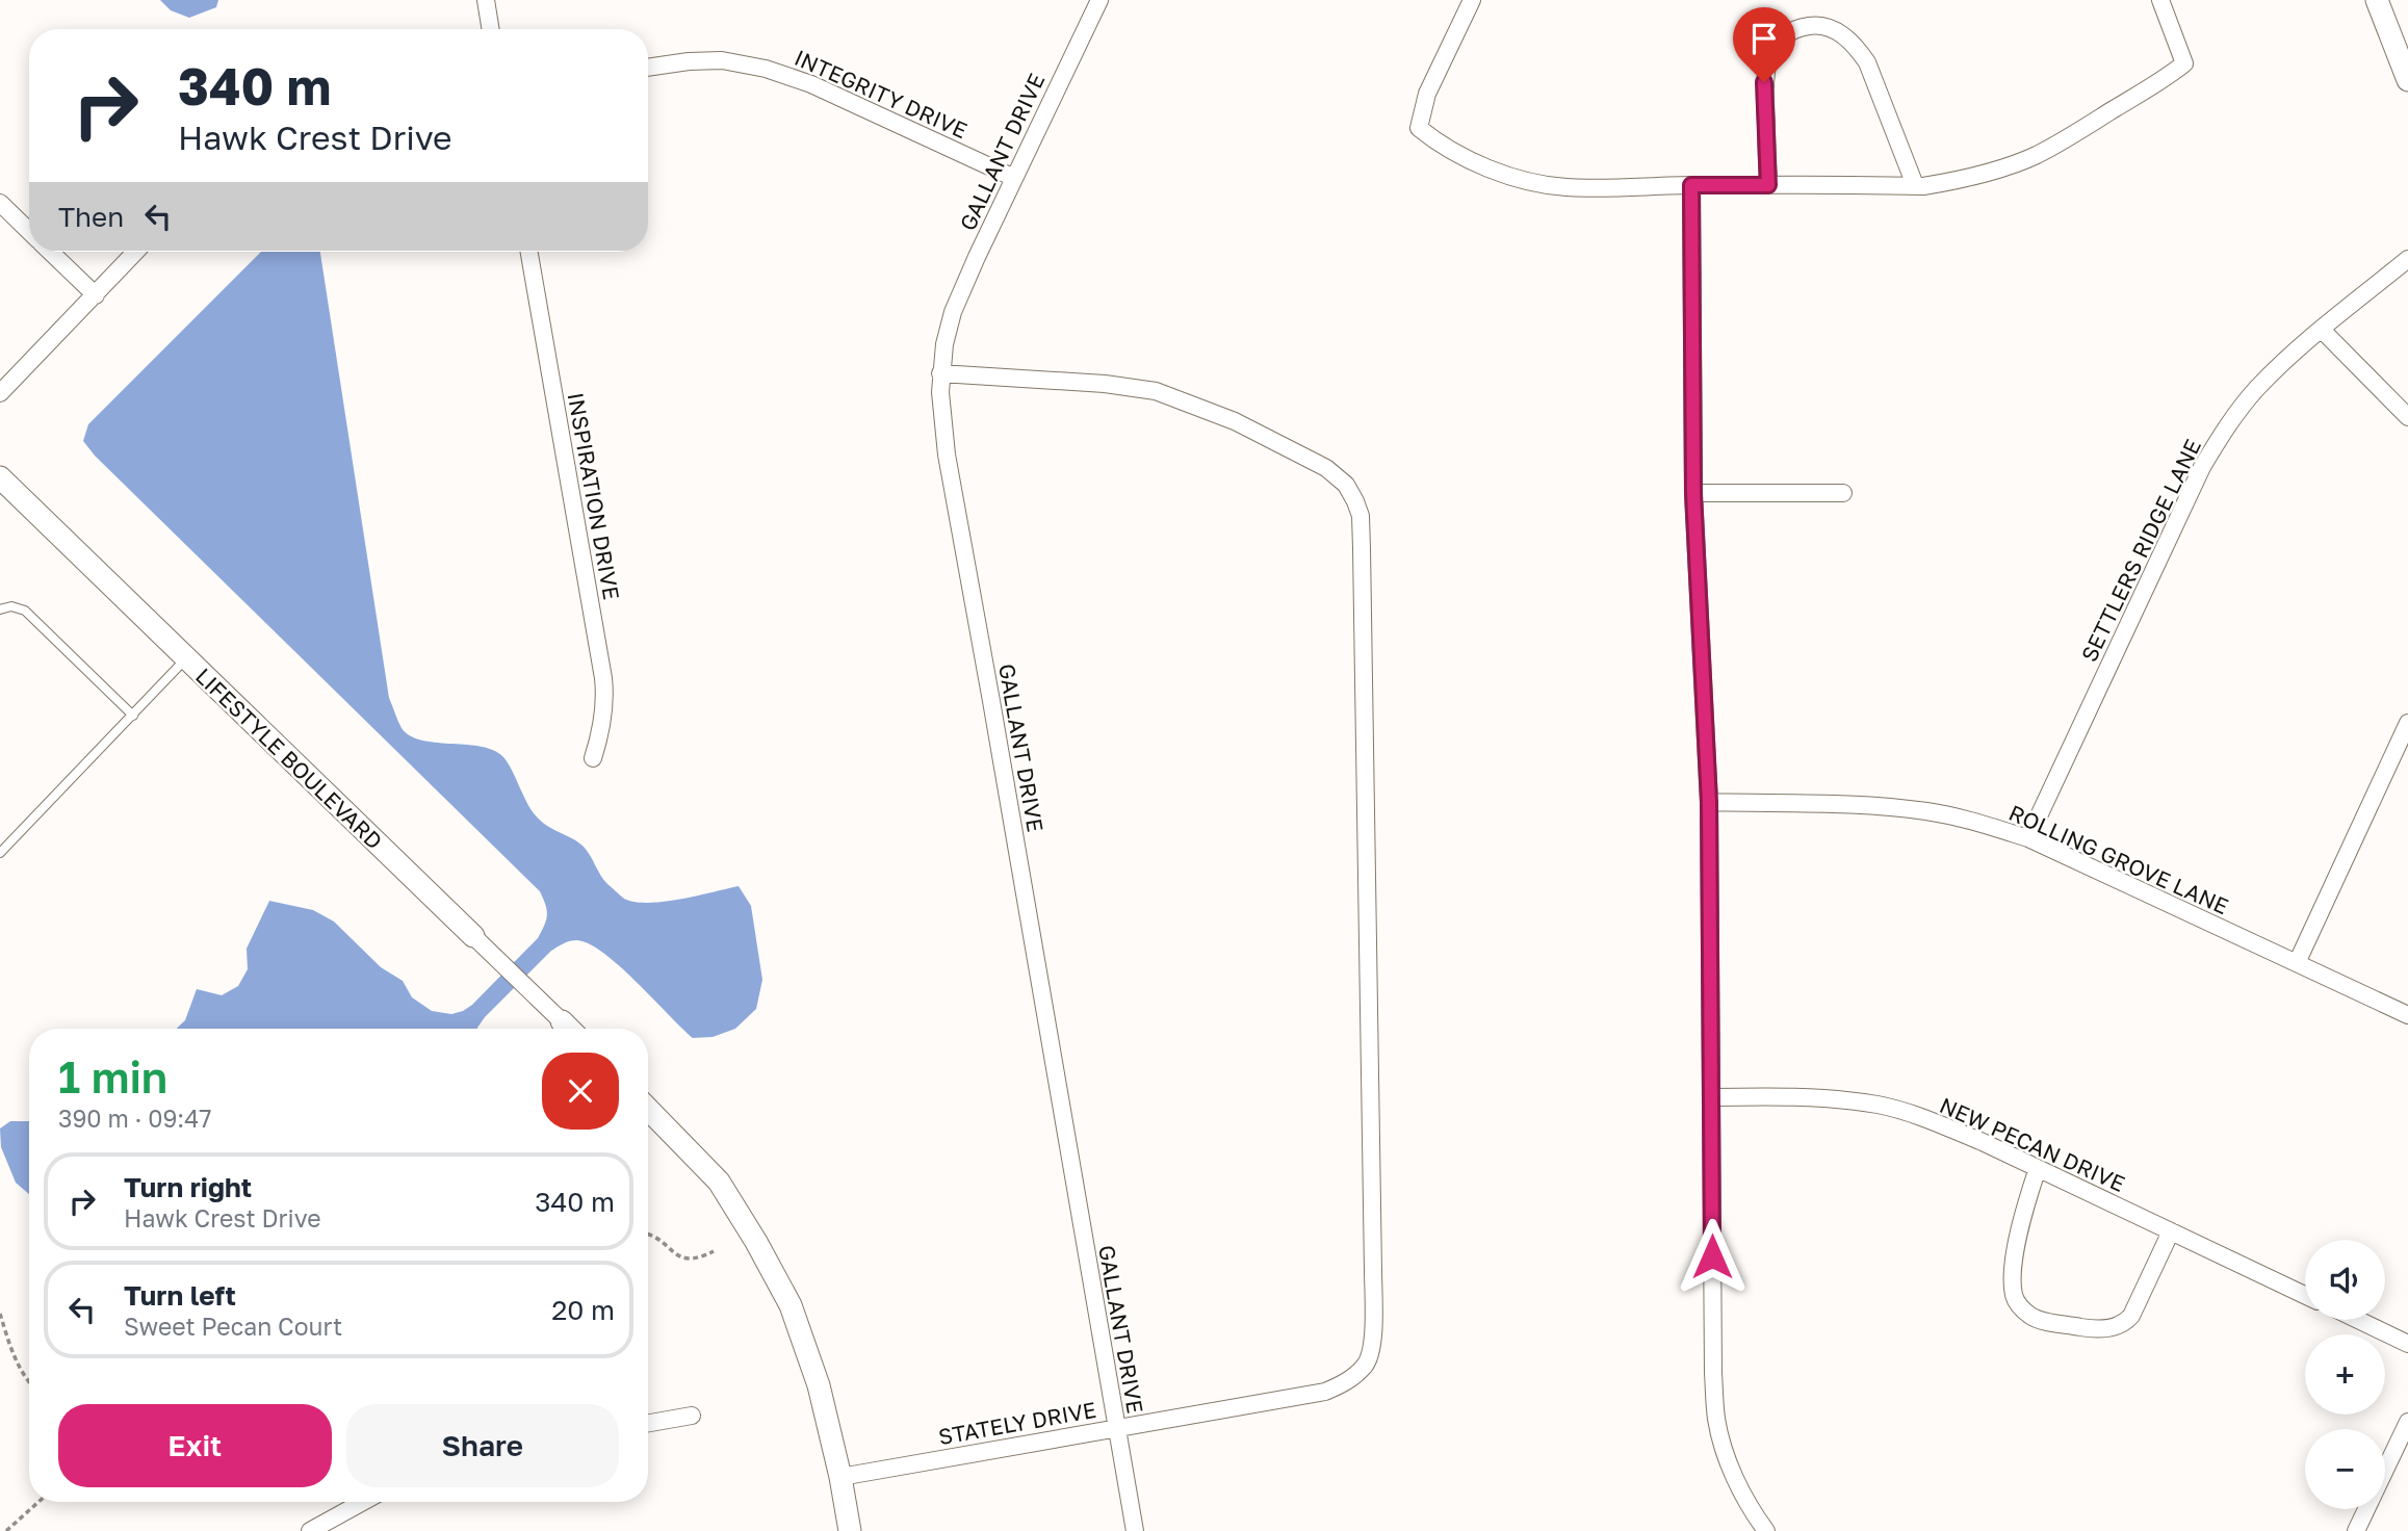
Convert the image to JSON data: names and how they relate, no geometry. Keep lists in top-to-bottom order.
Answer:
{
  "streets": {
    "street": [
      "INTEGRITY DRIVE",
      "GALLANT DRIVE",
      "INSPIRATION DRIVE",
      "SETTLERS RIDGE LANE",
      "LIFESTYLE BOULEVARD",
      "ROLLING GROVE LANE",
      "NEW PECAN DRIVE",
      "STATELY DRIVE"
    ]
  },
  "crossings": [
    ["INTEGRITY DRIVE", "GALLANT DRIVE"],
    ["GALLANT DRIVE", "STATELY DRIVE"],
    ["SETTLERS RIDGE LANE", "ROLLING GROVE LANE"]
  ],
  "page": {
    "turn": ["340 m", "Hawk Crest Drive"],
    "then": "Then",
    "heading": ["1 min", "390 m · 09:47"],
    "list": [
      {
        "name": "Turn right",
        "note": "Hawk Crest Drive",
        "value": "340 m"
      },
      {
        "name": "Turn left",
        "note": "Sweet Pecan Court",
        "value": "20 m"
      }
    ],
    "map_buttons": ["+", "−"],
    "buttons": ["Exit", "Share"]
  }
}
